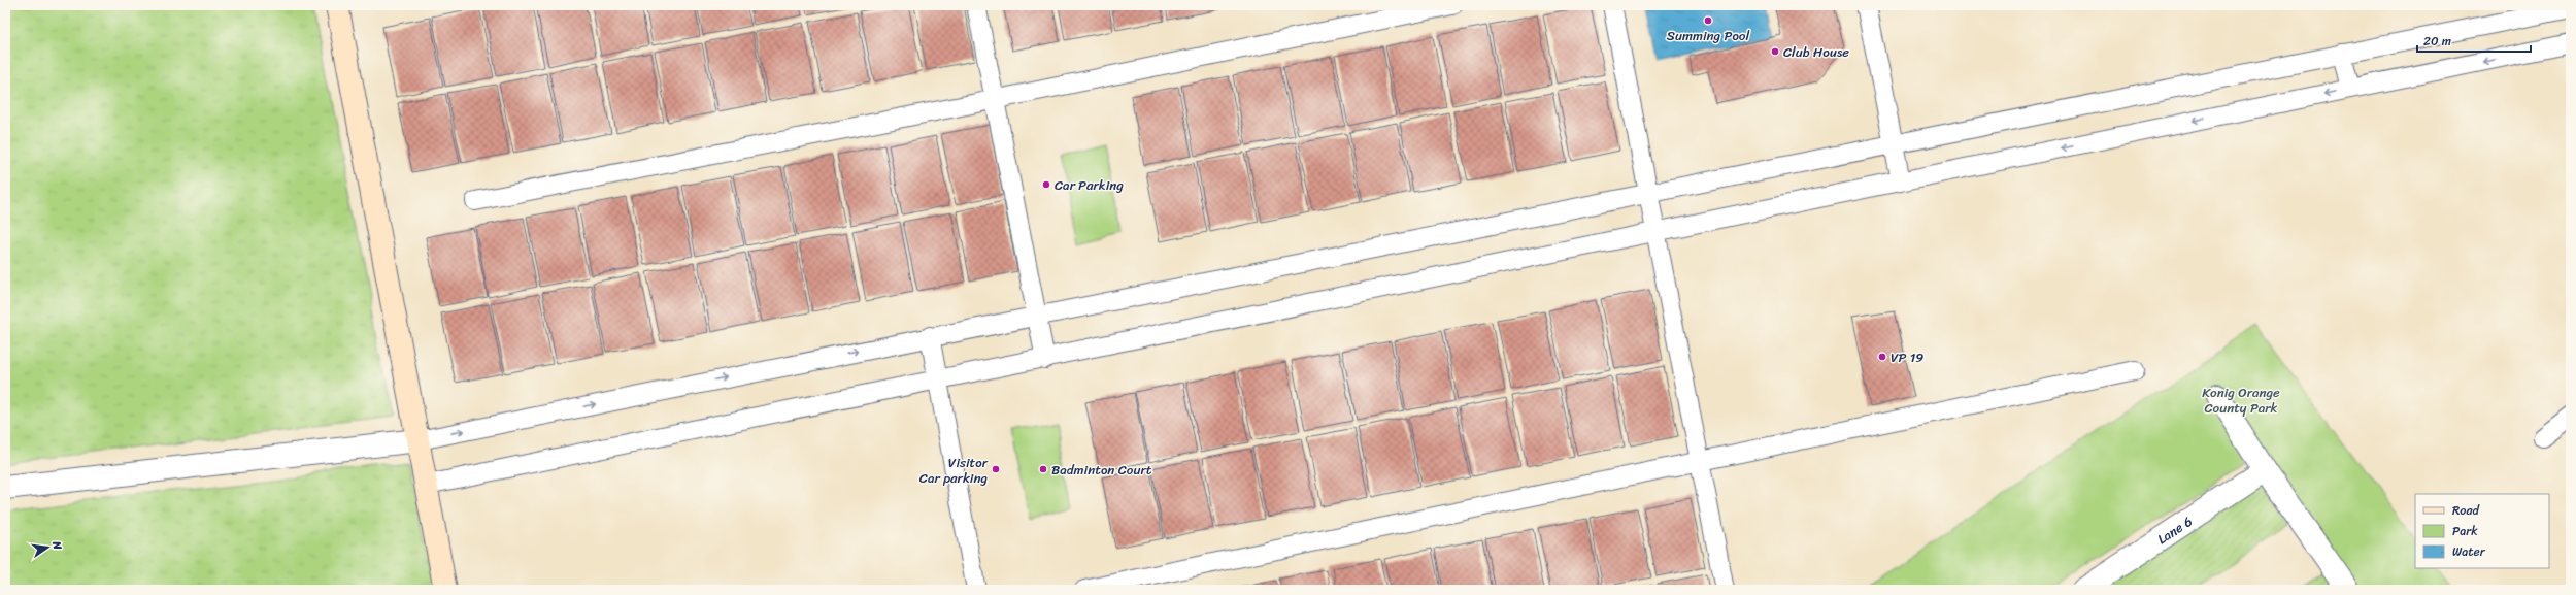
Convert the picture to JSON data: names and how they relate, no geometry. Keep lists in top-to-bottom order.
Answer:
{
  "streets": {
    "street": ["Lane 6"]
  },
  "parks": ["Konig Orange County Park"],
  "places": [
    "Summing Pool",
    "Club House",
    "Car Parking",
    "VP 19",
    "Visitor Car parking",
    "Badminton Court"
  ],
  "legend": ["Road", "Park", "Water"],
  "scale_bar": "20 m",
  "north": "right"
}
